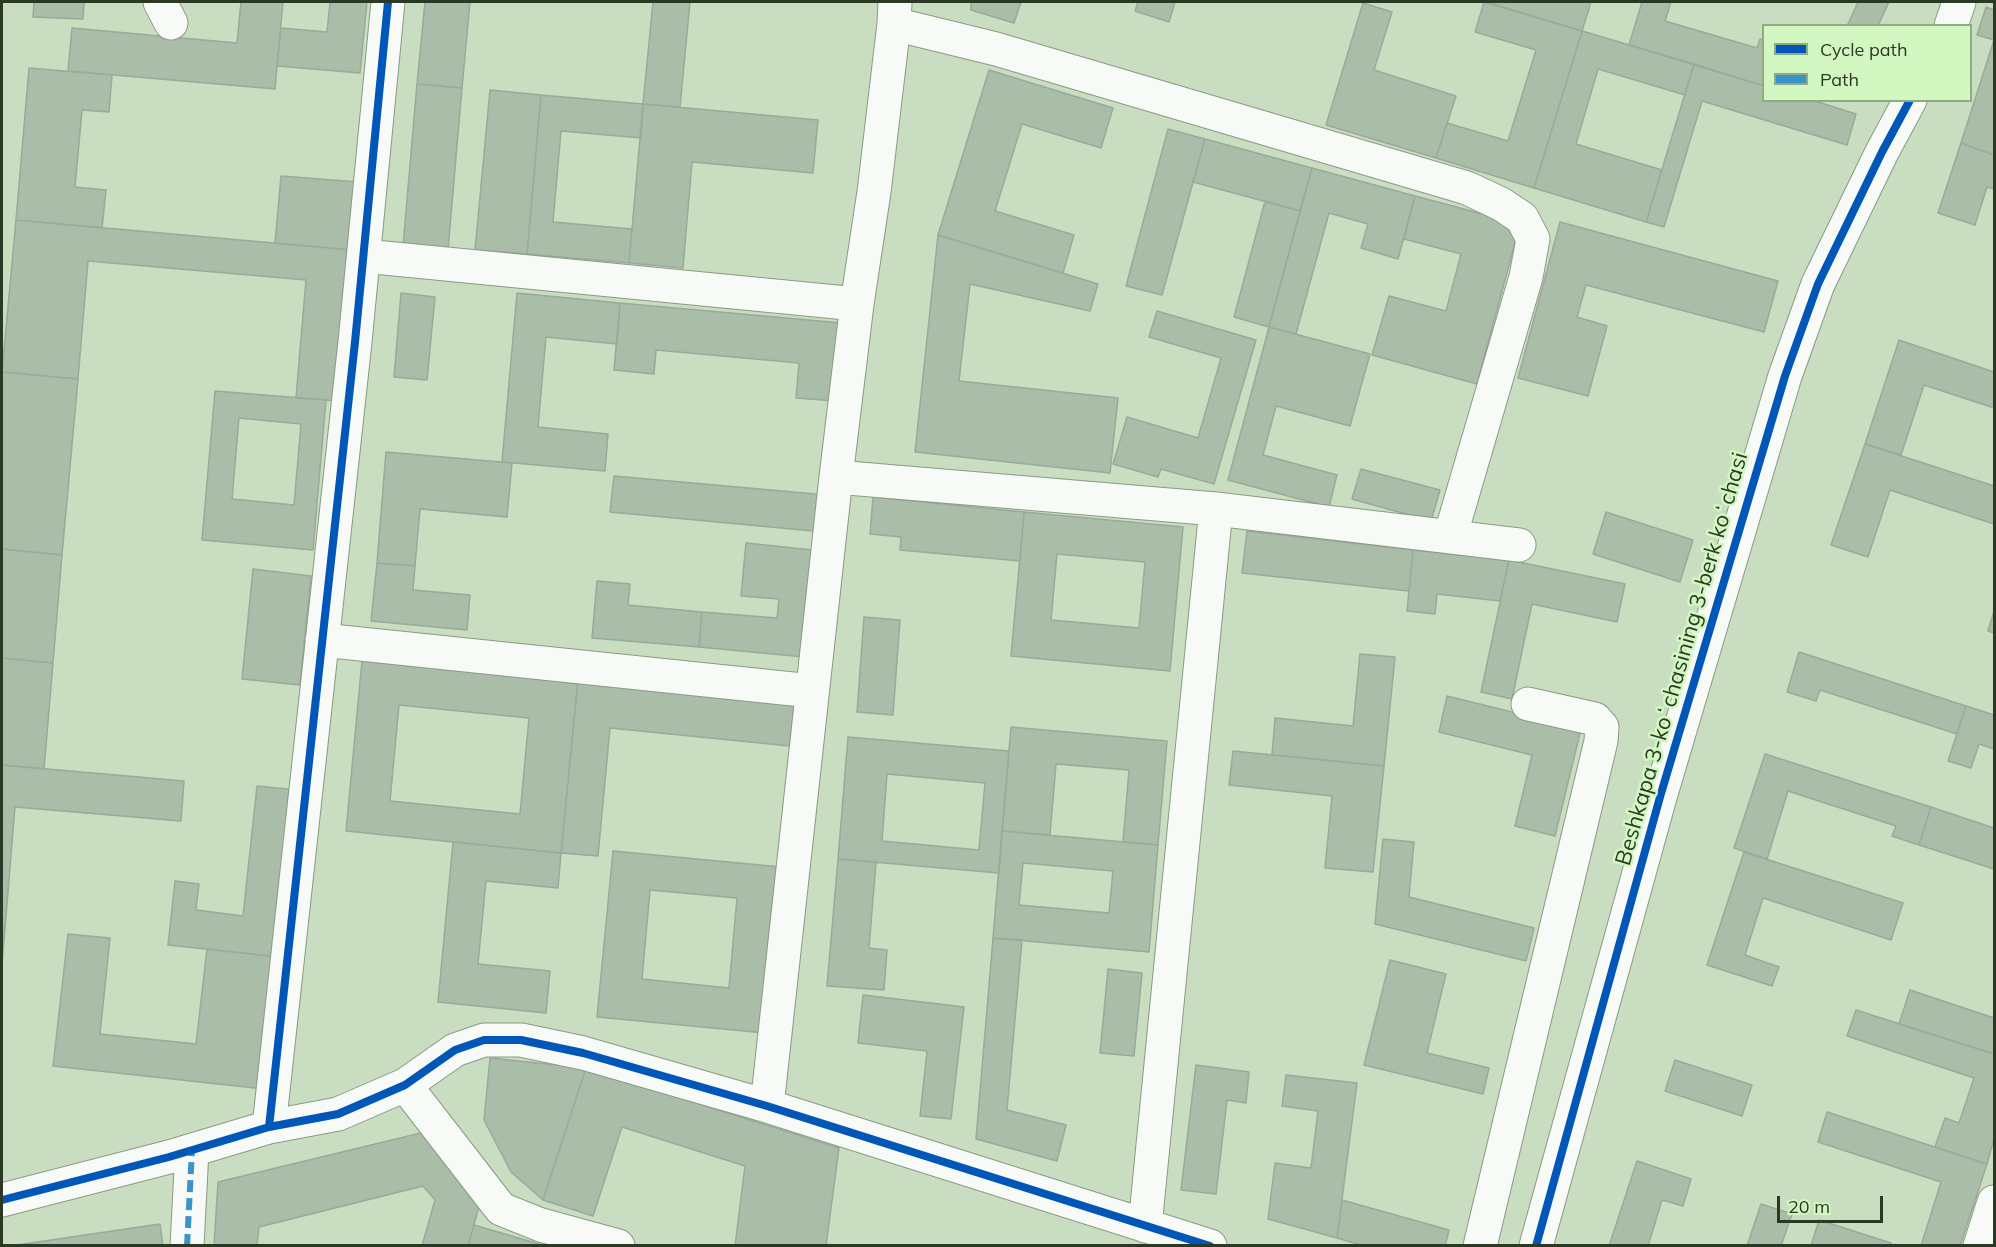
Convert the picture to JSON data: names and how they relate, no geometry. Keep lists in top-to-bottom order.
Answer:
{
  "streets": {
    "street": ["Beshkapa 3-koʻchasining 3-berk koʻchasi"]
  },
  "legend": ["Cycle path", "Path"],
  "scale_bar": "20 m"
}
